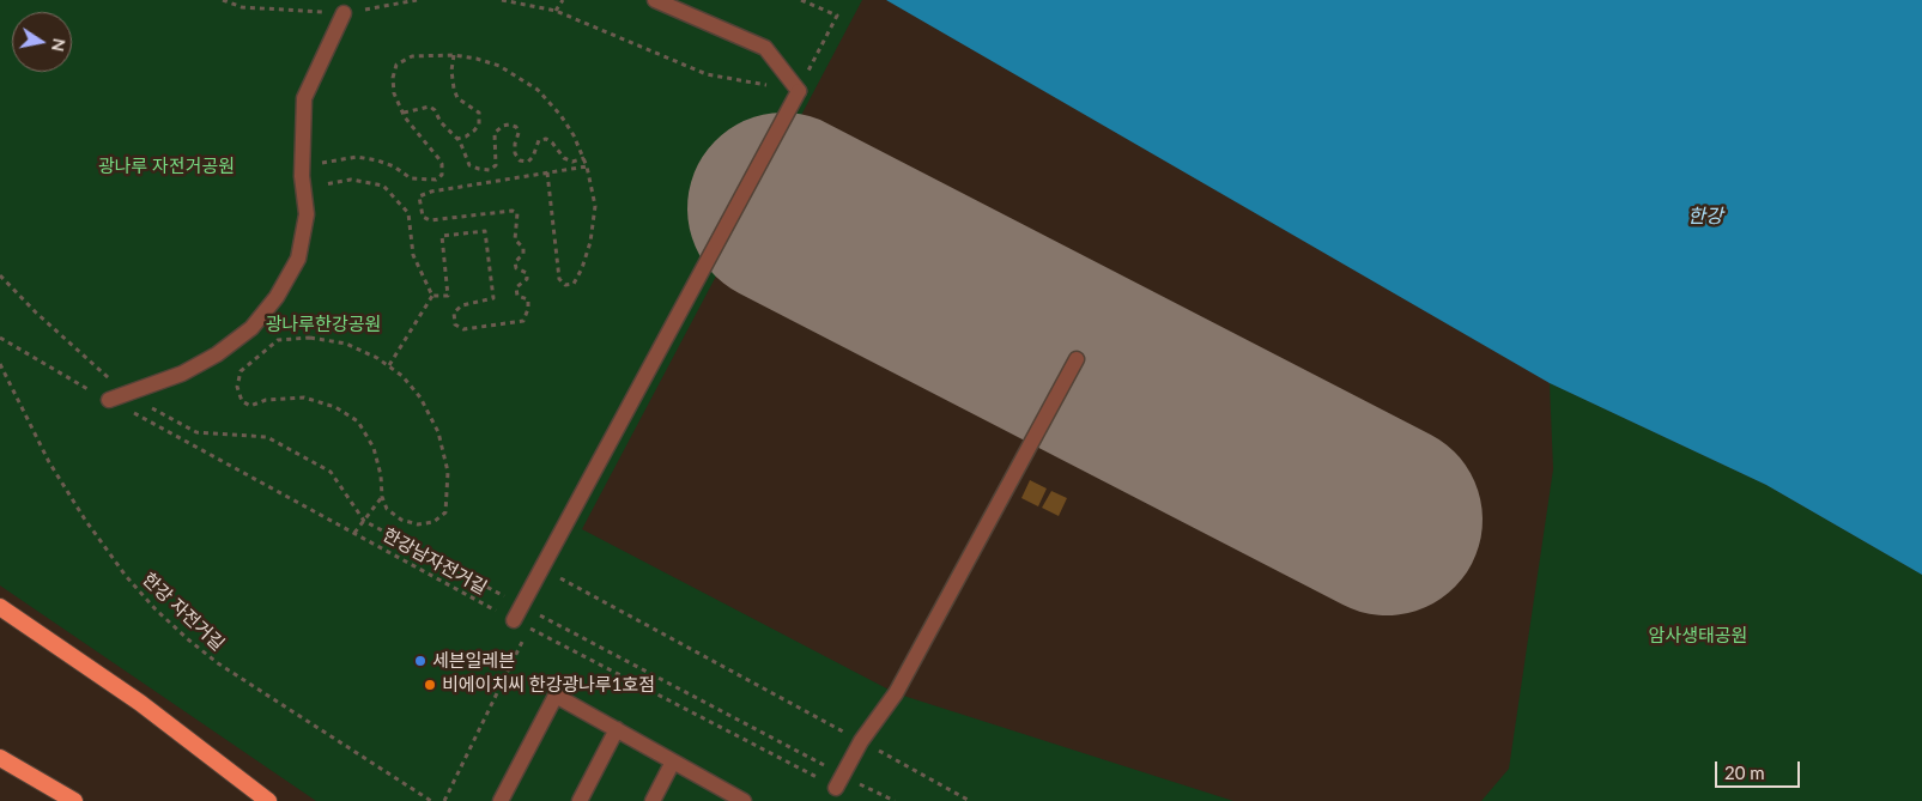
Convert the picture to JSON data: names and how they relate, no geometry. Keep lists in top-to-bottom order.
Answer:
{
  "streets": {
    "path": ["한강남자전거길", "한강 자전거길"]
  },
  "water": ["한강"],
  "parks": ["광나루 자전거공원", "광나루한강공원", "암사생태공원"],
  "places": ["세븐일레븐", "비에이치씨 한강광나루1호점"],
  "scale_bar": "20 m",
  "north": "right"
}
